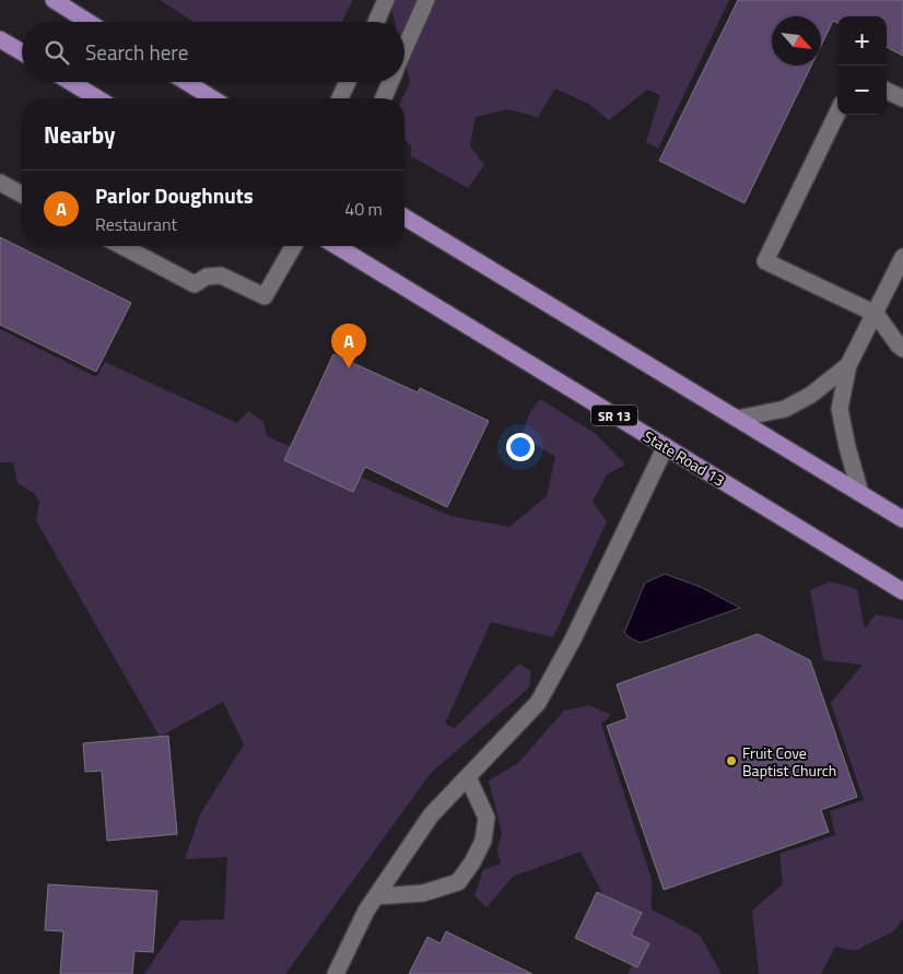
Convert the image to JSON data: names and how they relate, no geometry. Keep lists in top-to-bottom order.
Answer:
{
  "streets": {
    "main road": ["SR 13", "State Road 13"]
  },
  "places": ["Fruit Cove Baptist Church"],
  "north": "bottom right",
  "page": {
    "map_buttons": ["+", "−"],
    "search": "Search here",
    "heading": "Nearby",
    "list": [
      {
        "mark": "A",
        "name": "Parlor Doughnuts",
        "note": "Restaurant",
        "value": "40 m"
      }
    ],
    "pins": "A"
  }
}
